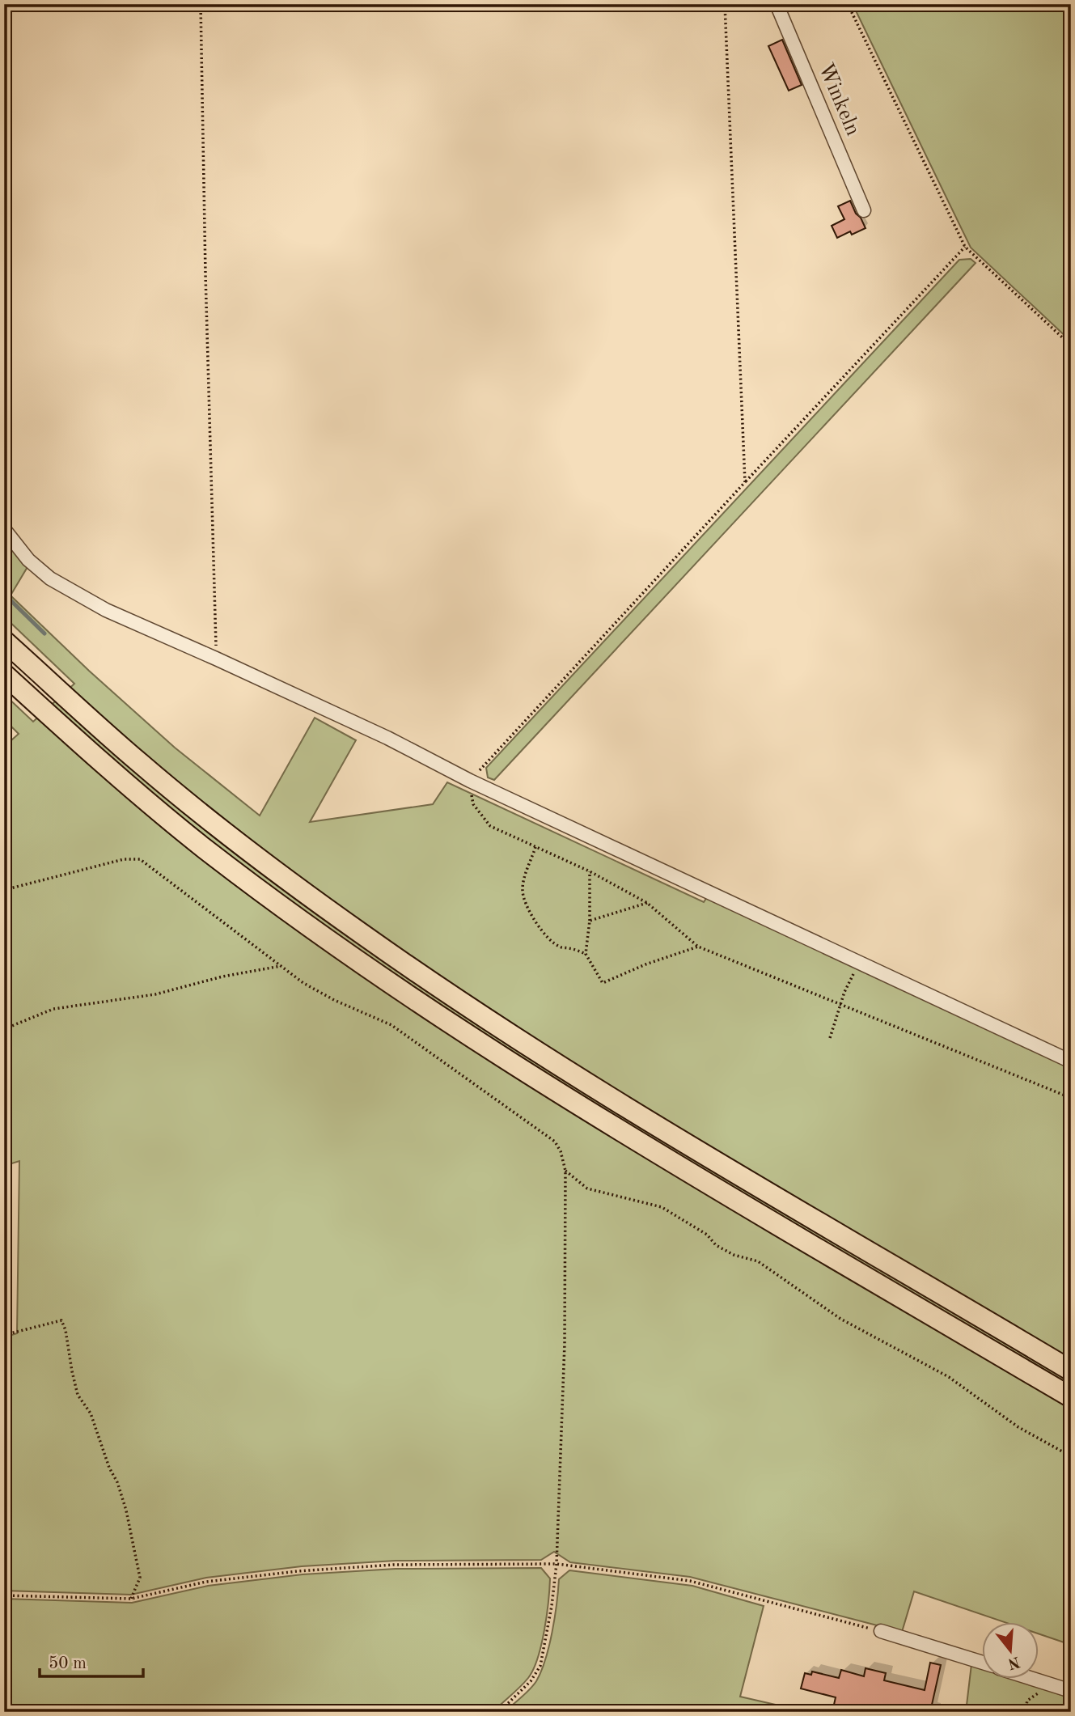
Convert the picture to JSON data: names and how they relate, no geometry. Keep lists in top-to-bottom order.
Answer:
{
  "streets": {
    "street": ["Winkeln"]
  },
  "scale_bar": "50 m",
  "north": "bottom"
}
